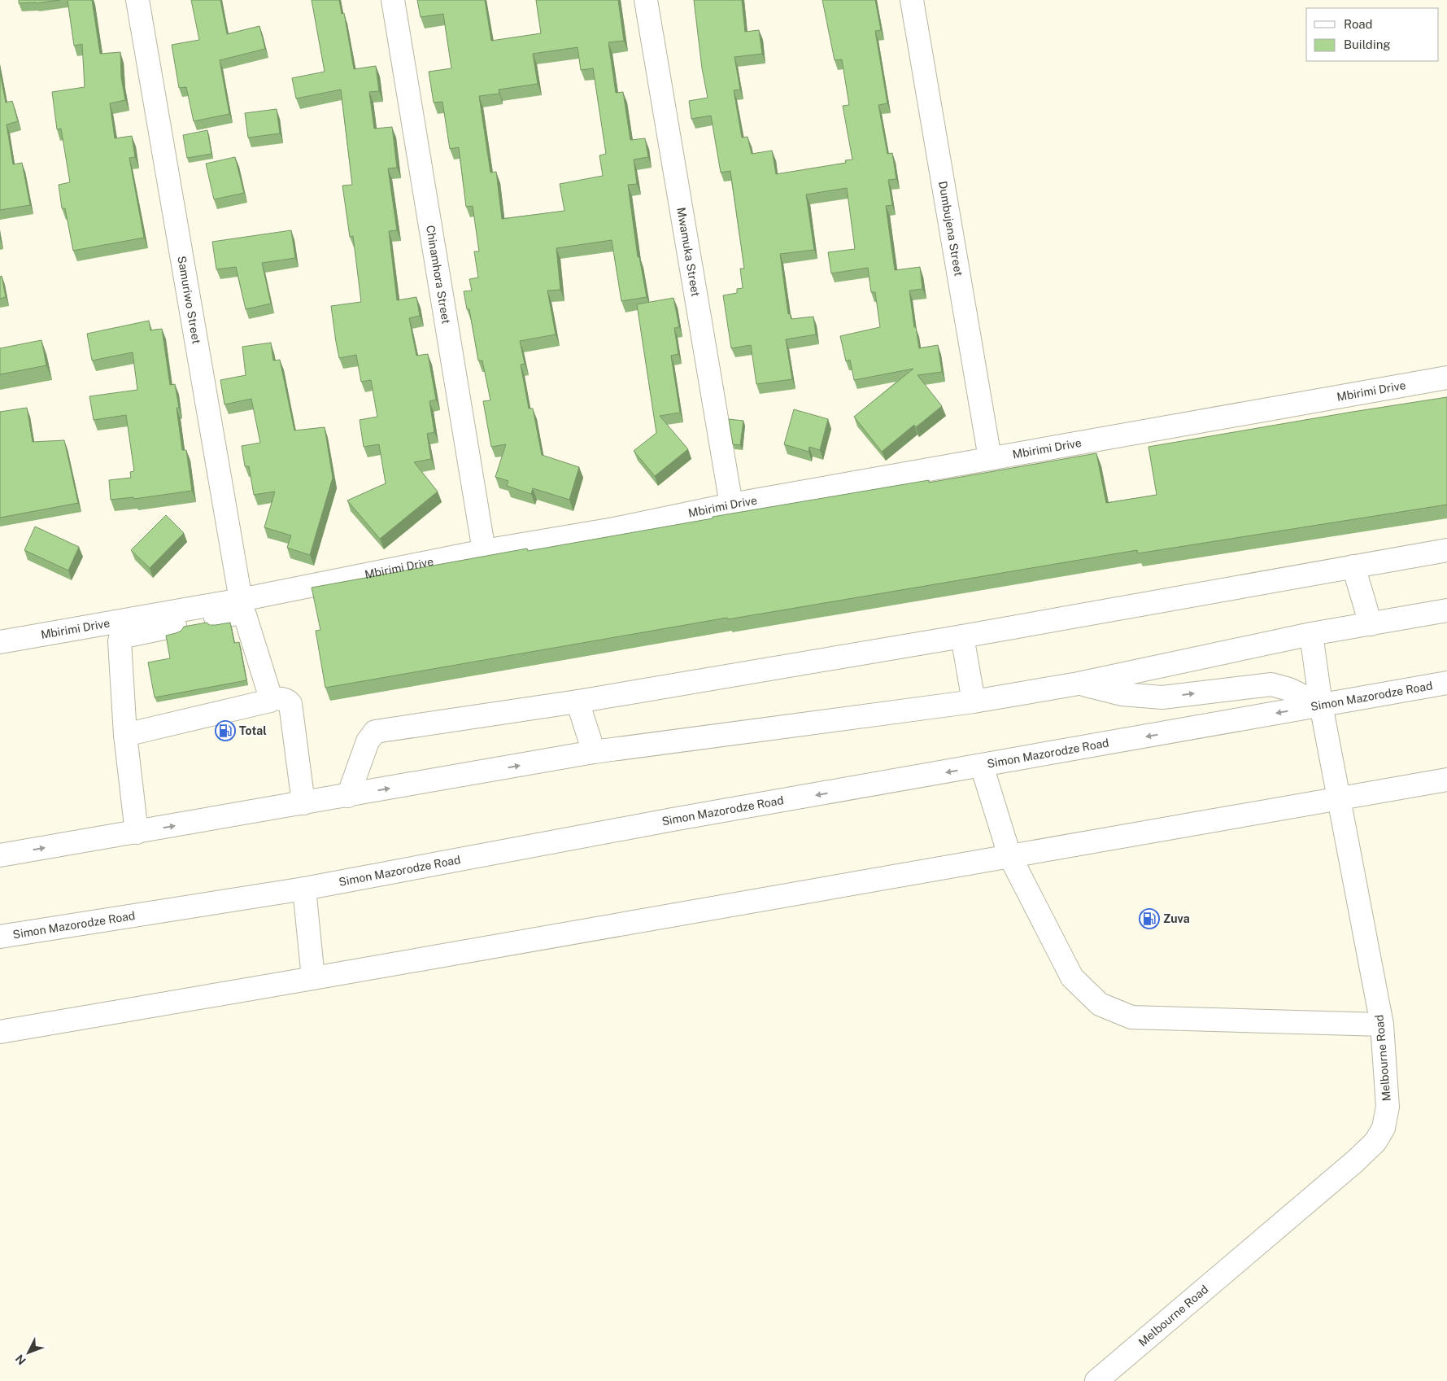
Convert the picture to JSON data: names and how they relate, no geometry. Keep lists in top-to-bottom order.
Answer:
{
  "streets": {
    "main road": [
      "Dumbujena Street",
      "Mwamuka Street",
      "Chinamhora Street",
      "Samuriwo Street",
      "Mbirimi Drive",
      "Simon Mazorodze Road",
      "Melbourne Road"
    ]
  },
  "crossings": [
    ["Dumbujena Street", "Mbirimi Drive"],
    ["Mwamuka Street", "Mbirimi Drive"],
    ["Chinamhora Street", "Mbirimi Drive"],
    ["Samuriwo Street", "Mbirimi Drive"],
    ["Simon Mazorodze Road", "Melbourne Road"]
  ],
  "places": {
    "fuel station": ["Total", "Zuva"]
  },
  "legend": ["Road", "Building"],
  "north": "bottom left"
}
